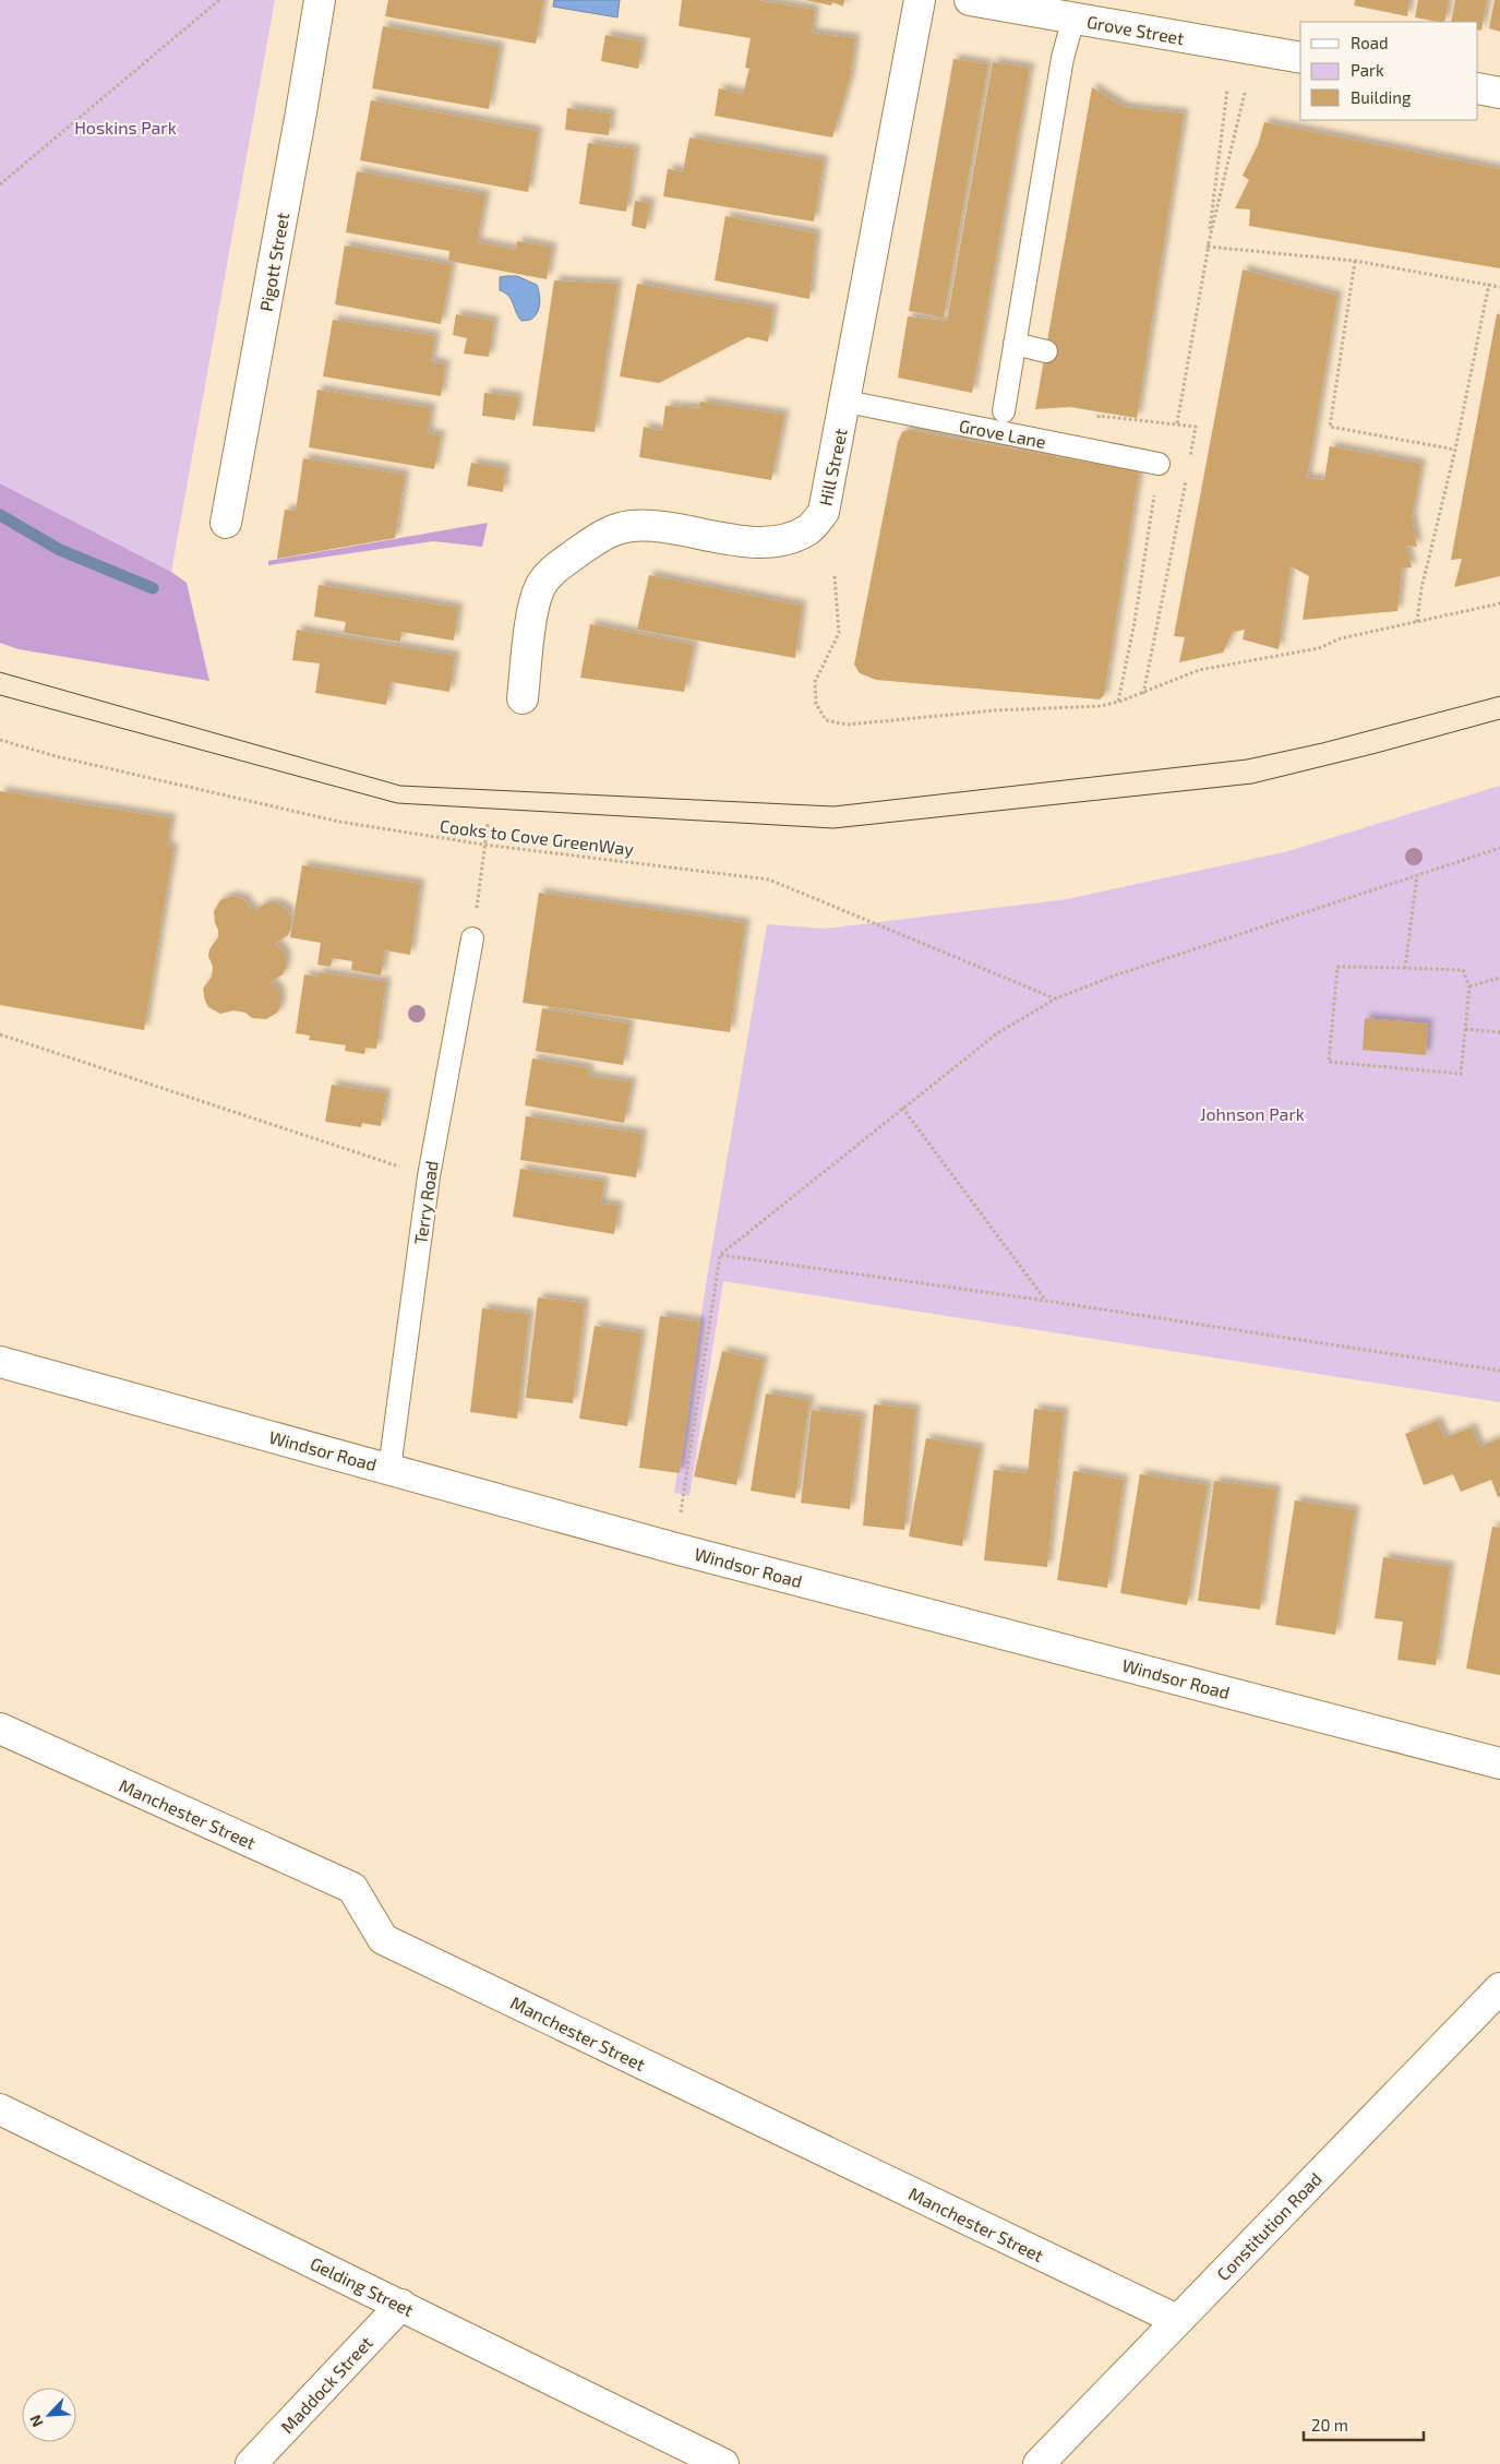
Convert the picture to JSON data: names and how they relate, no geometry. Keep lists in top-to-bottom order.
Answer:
{
  "streets": {
    "street": [
      "Grove Street",
      "Pigott Street",
      "Hill Street",
      "Windsor Road",
      "Manchester Street",
      "Constitution Road",
      "Gelding Street",
      "Maddock Street"
    ],
    "lane": ["Grove Lane", "Terry Road"],
    "path": ["Cooks to Cove GreenWay"]
  },
  "crossings": [
    ["Grove Lane", "Hill Street"],
    ["Terry Road", "Windsor Road"],
    ["Manchester Street", "Constitution Road"],
    ["Gelding Street", "Maddock Street"]
  ],
  "parks": ["Hoskins Park", "Johnson Park"],
  "legend": ["Road", "Park", "Building"],
  "scale_bar": "20 m",
  "north": "bottom left"
}
